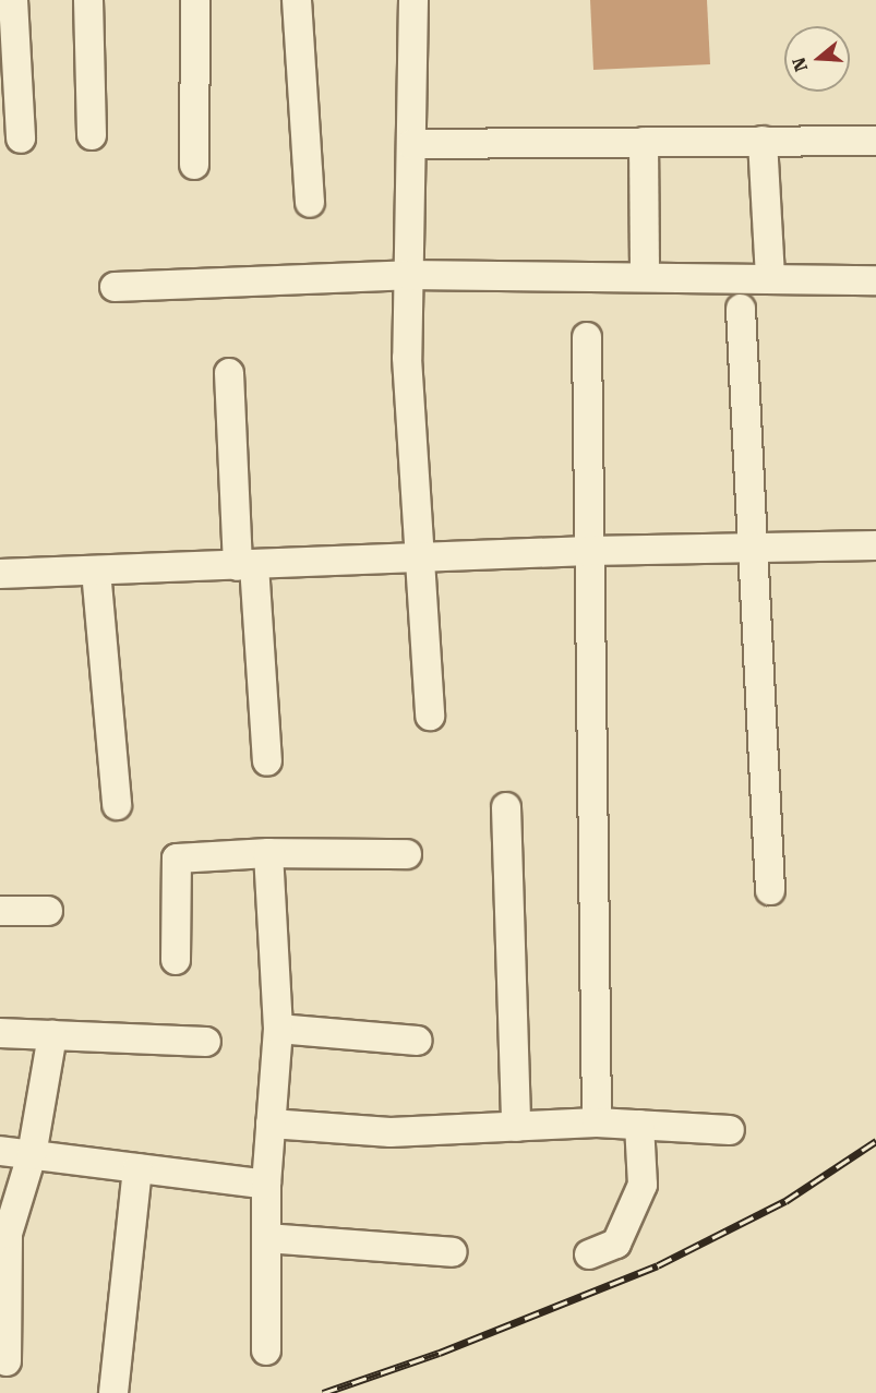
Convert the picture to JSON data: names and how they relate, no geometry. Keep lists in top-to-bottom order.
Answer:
{
  "north": "left"
}
